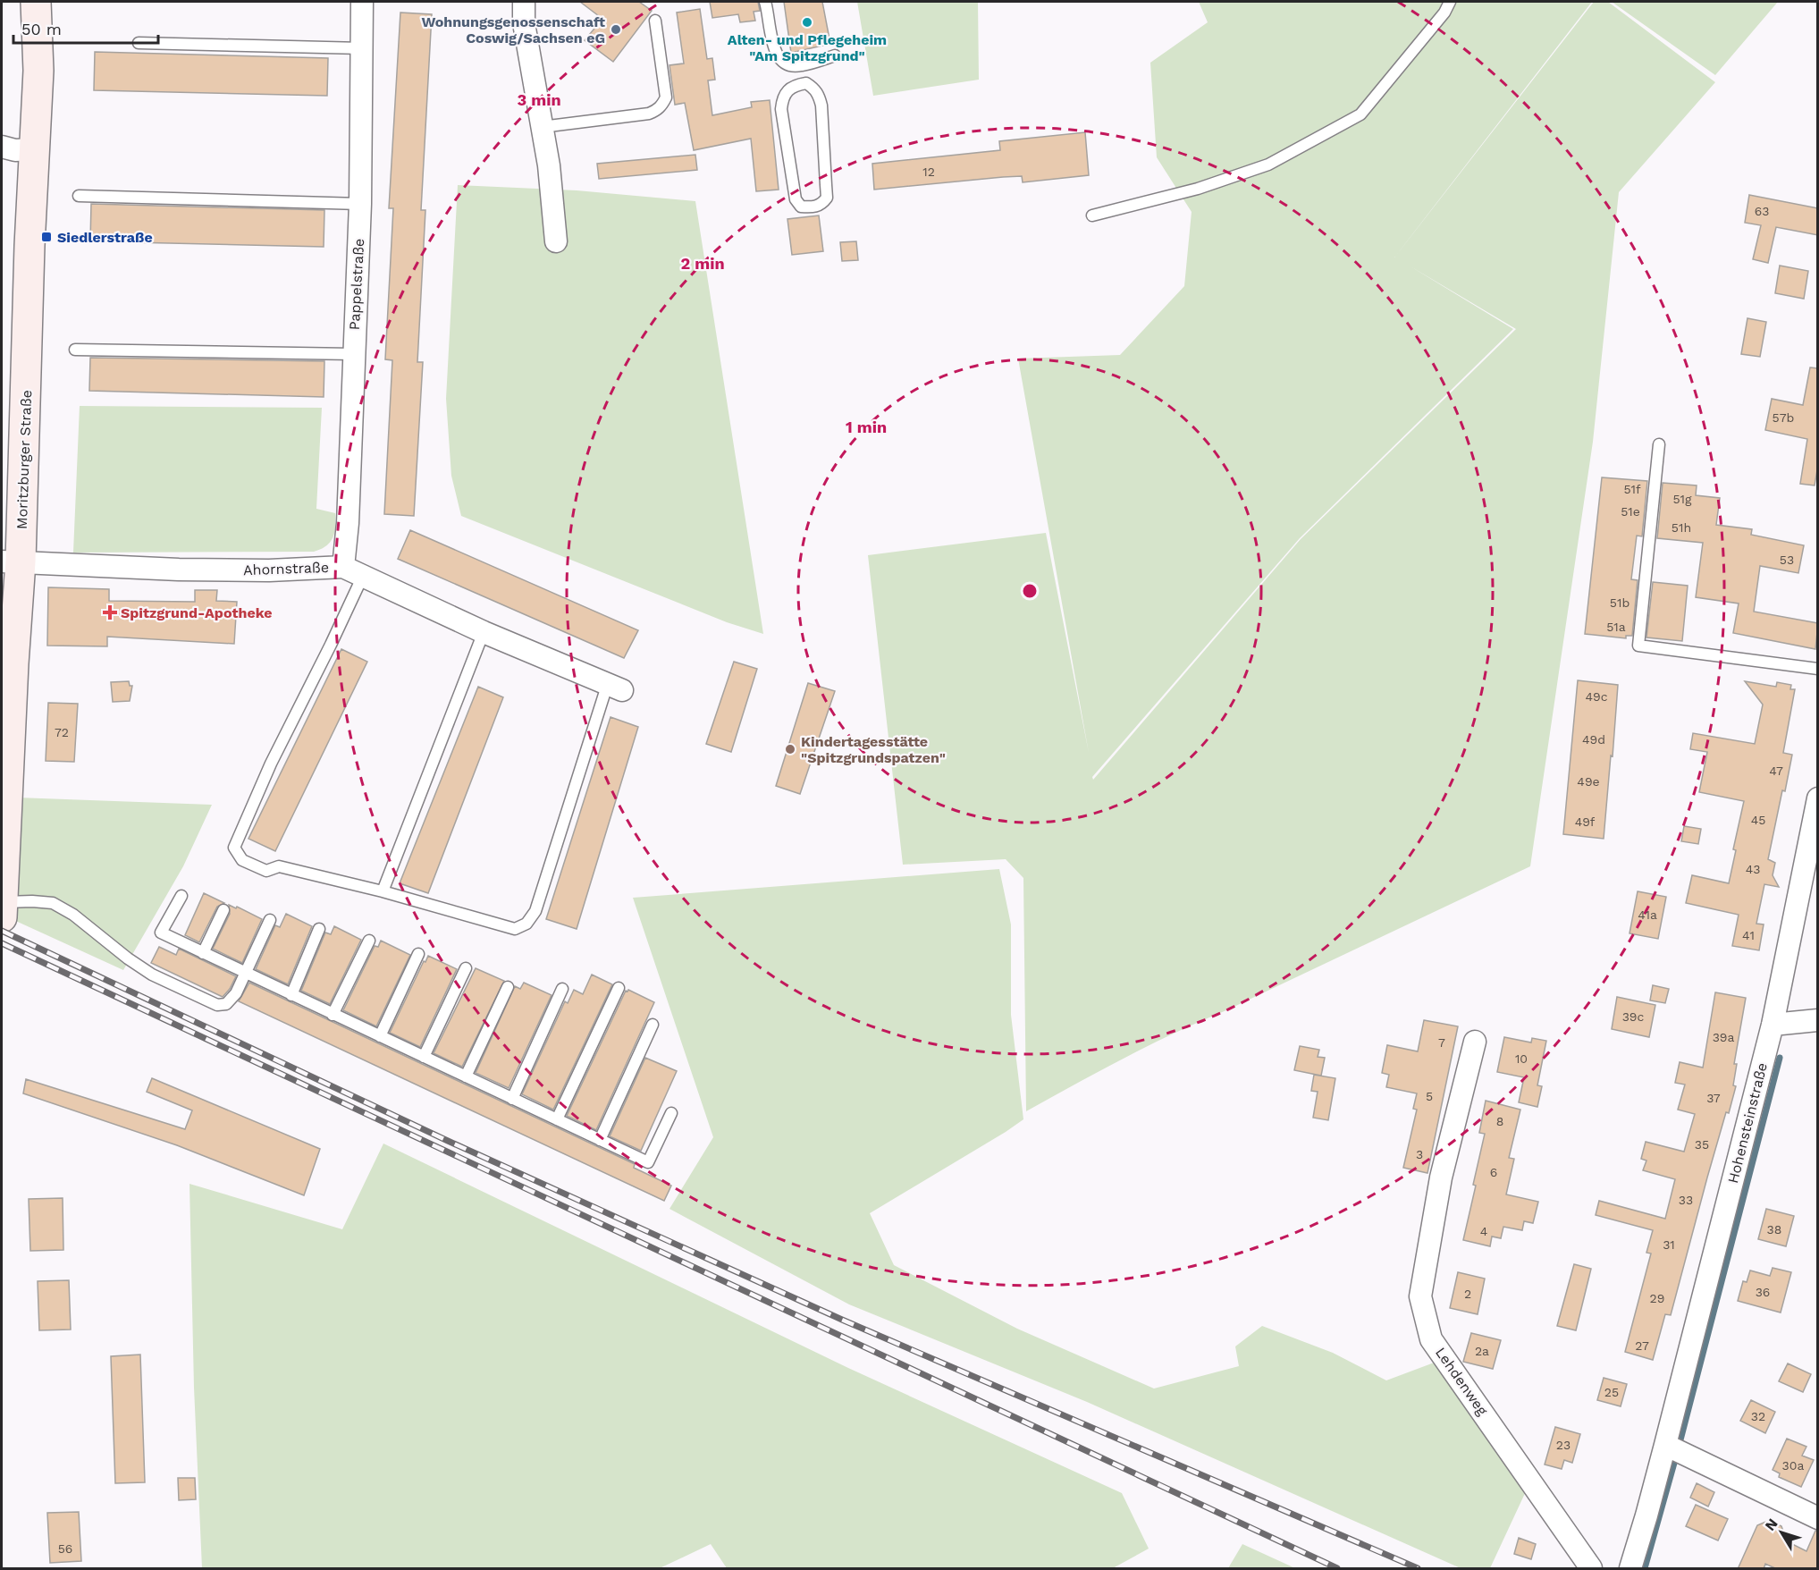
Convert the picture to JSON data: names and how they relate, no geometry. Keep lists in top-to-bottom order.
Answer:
{
  "streets": {
    "street": [
      "Pappelstraße",
      "Moritzburger Straße",
      "Ahornstraße",
      "Hohensteinstraße",
      "Lehdenweg"
    ]
  },
  "crossings": [
    ["Pappelstraße", "Ahornstraße"],
    ["Moritzburger Straße", "Ahornstraße"]
  ],
  "places": {
    "other": ["Alten- und Pflegeheim \"Am Spitzgrund\"", "Wohnungsgenossenschaft Coswig/Sachsen eG", "Kindertagesstätte \"Spitzgrundspatzen\""],
    "transit": ["Siedlerstraße"],
    "health": ["Spitzgrund-Apotheke"]
  },
  "house_numbers": [
    "12",
    "63",
    "57b",
    "51f",
    "51g",
    "51e",
    "51h",
    "53",
    "51b",
    "51a",
    "49c",
    "72",
    "49d",
    "47",
    "49e",
    "45",
    "49f",
    "43",
    "41a",
    "41",
    "39c",
    "39a",
    "7",
    "10",
    "5",
    "37",
    "8",
    "35",
    "3",
    "6",
    "33",
    "38",
    "4",
    "31",
    "36",
    "2",
    "29",
    "27",
    "2a",
    "25",
    "32",
    "23",
    "30a",
    "56"
  ],
  "scale_bar": "50 m",
  "north": "top left",
  "rings": ["3 min", "2 min", "1 min"]
}
